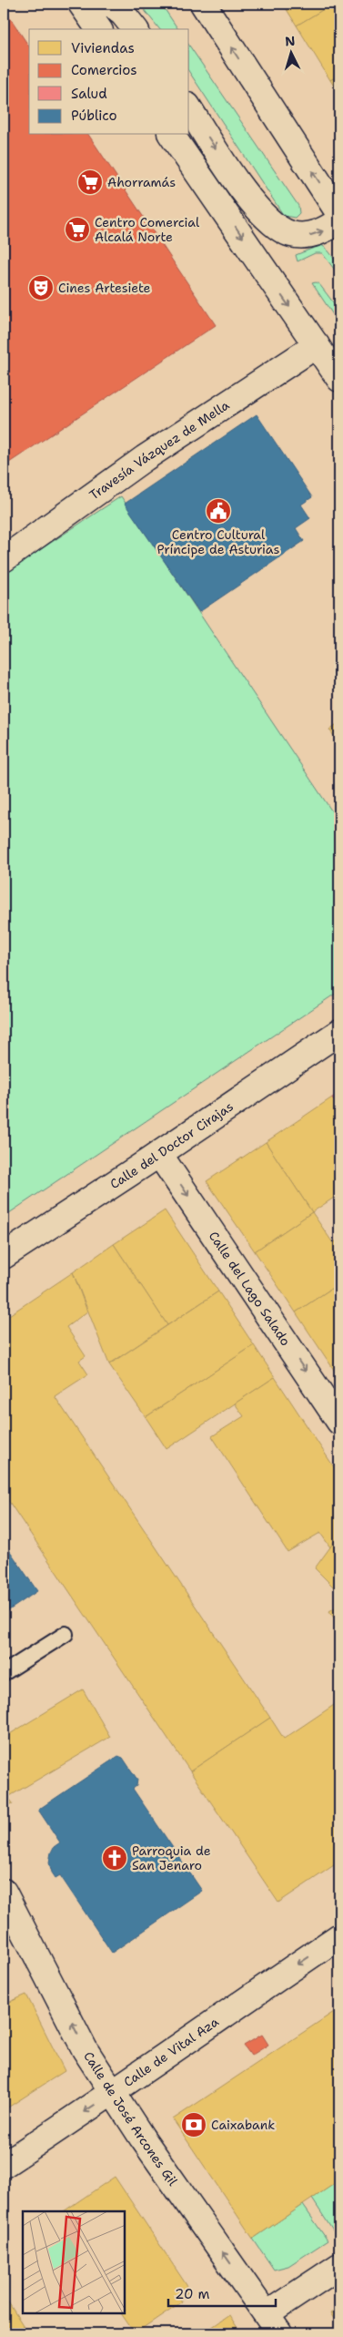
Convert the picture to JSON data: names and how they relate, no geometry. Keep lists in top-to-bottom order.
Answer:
{
  "streets": {
    "street": [
      "Travesía Vázquez de Mella",
      "Calle del Doctor Cirajas",
      "Calle del Lago Salado",
      "Calle de Vital Aza",
      "Calle de José Arcones Gil"
    ]
  },
  "crossings": [
    ["Calle del Doctor Cirajas", "Calle del Lago Salado"],
    ["Calle de Vital Aza", "Calle de José Arcones Gil"]
  ],
  "one_way": ["Calle del Lago Salado", "Calle de Vital Aza", "Calle de José Arcones Gil"],
  "places": {
    "supermarket": ["Ahorramás", "Centro Comercial Alcalá Norte"],
    "theatre": ["Cines Artesiete"],
    "public building": ["Centro Cultural Príncipe de Asturias"],
    "church": ["Parroquia de San Jenaro"],
    "bank": ["Caixabank"]
  },
  "legend": [
    "Viviendas",
    "Comercios",
    "Salud",
    "Público"
  ],
  "scale_bar": "20 m",
  "north": "top"
}
